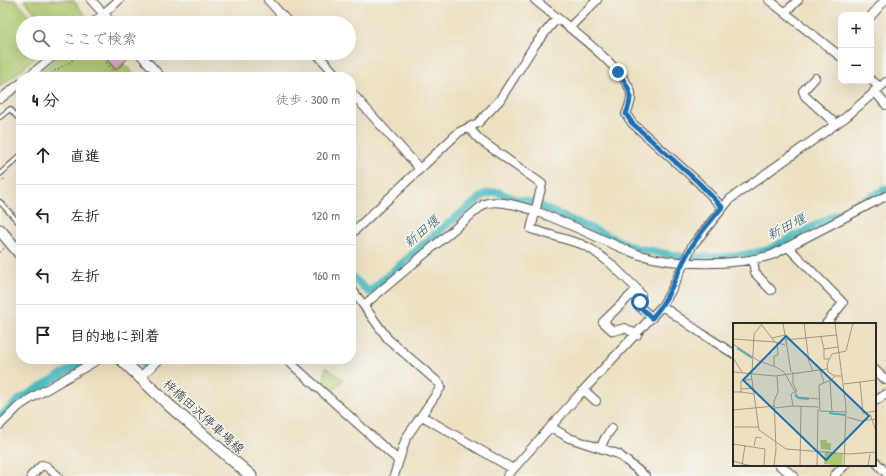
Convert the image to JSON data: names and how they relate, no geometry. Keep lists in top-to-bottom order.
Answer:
{
  "streets": {
    "main road": ["梓橋田沢停車場線"]
  },
  "water": ["新田堰"],
  "page": {
    "map_buttons": ["+", "−"],
    "search": "ここで検索",
    "heading": ["4 分", "徒歩 · 300 m"],
    "list": [
      ["直進", "20 m"],
      ["左折", "120 m"],
      ["左折", "160 m"],
      "目的地に到着"
    ]
  }
}
